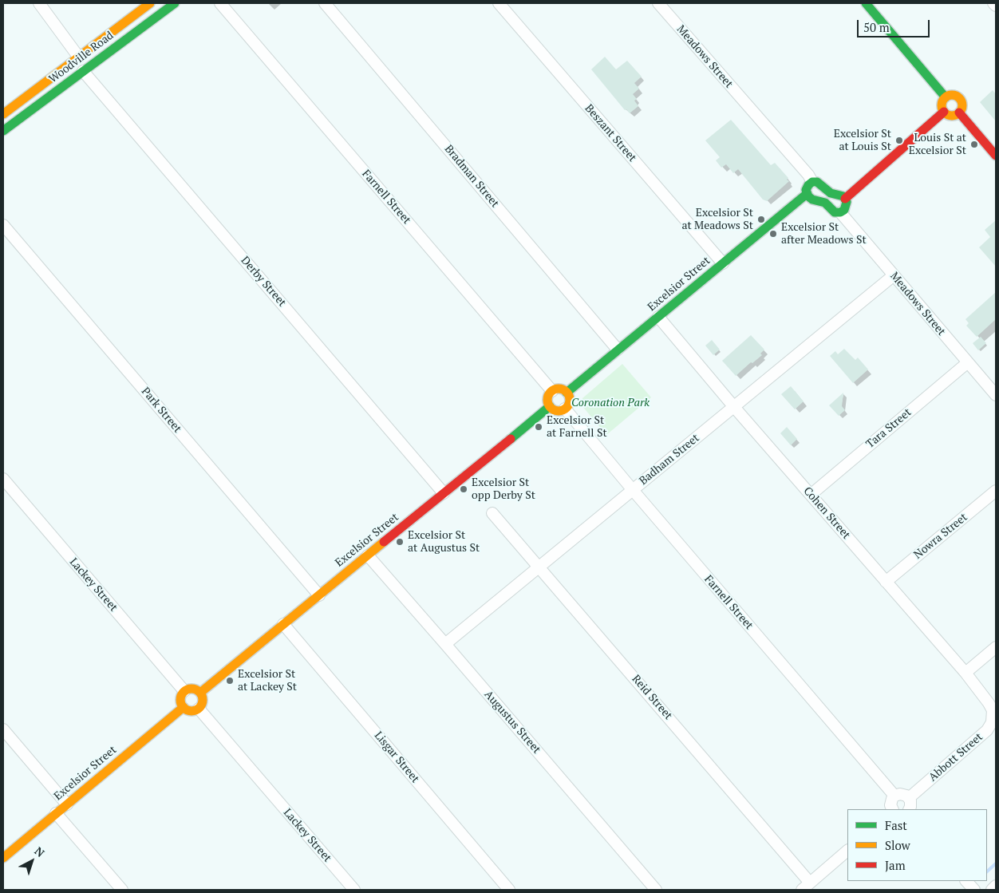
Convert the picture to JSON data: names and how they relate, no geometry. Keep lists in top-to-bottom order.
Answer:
{
  "streets": {
    "street": [
      "Meadows Street",
      "Woodville Road",
      "Beszant Street",
      "Bradman Street",
      "Farnell Street",
      "Derby Street",
      "Excelsior Street",
      "Park Street",
      "Tara Street",
      "Badham Street",
      "Cohen Street",
      "Nowra Street",
      "Lackey Street",
      "Reid Street",
      "Augustus Street",
      "Lisgar Street",
      "Abbott Street"
    ]
  },
  "crossings": [
    ["Meadows Street", "Tara Street"],
    ["Meadows Street", "Badham Street"],
    ["Woodville Road", "Derby Street"],
    ["Beszant Street", "Excelsior Street"],
    ["Bradman Street", "Excelsior Street"],
    ["Farnell Street", "Excelsior Street"],
    ["Farnell Street", "Badham Street"],
    ["Derby Street", "Excelsior Street"],
    ["Excelsior Street", "Park Street"],
    ["Excelsior Street", "Cohen Street"],
    ["Excelsior Street", "Lackey Street"],
    ["Excelsior Street", "Augustus Street"],
    ["Excelsior Street", "Lisgar Street"],
    ["Tara Street", "Cohen Street"],
    ["Badham Street", "Cohen Street"],
    ["Badham Street", "Reid Street"],
    ["Badham Street", "Augustus Street"],
    ["Cohen Street", "Nowra Street"],
    ["Cohen Street", "Abbott Street"]
  ],
  "parks": ["Coronation Park"],
  "places": [
    "Excelsior St at Louis St",
    "Louis St at Excelsior St",
    "Excelsior St at Meadows St",
    "Excelsior St after Meadows St",
    "Excelsior St at Farnell St",
    "Excelsior St opp Derby St",
    "Excelsior St at Augustus St",
    "Excelsior St at Lackey St"
  ],
  "legend": ["Fast", "Slow", "Jam"],
  "scale_bar": "50 m",
  "north": "top right"
}
